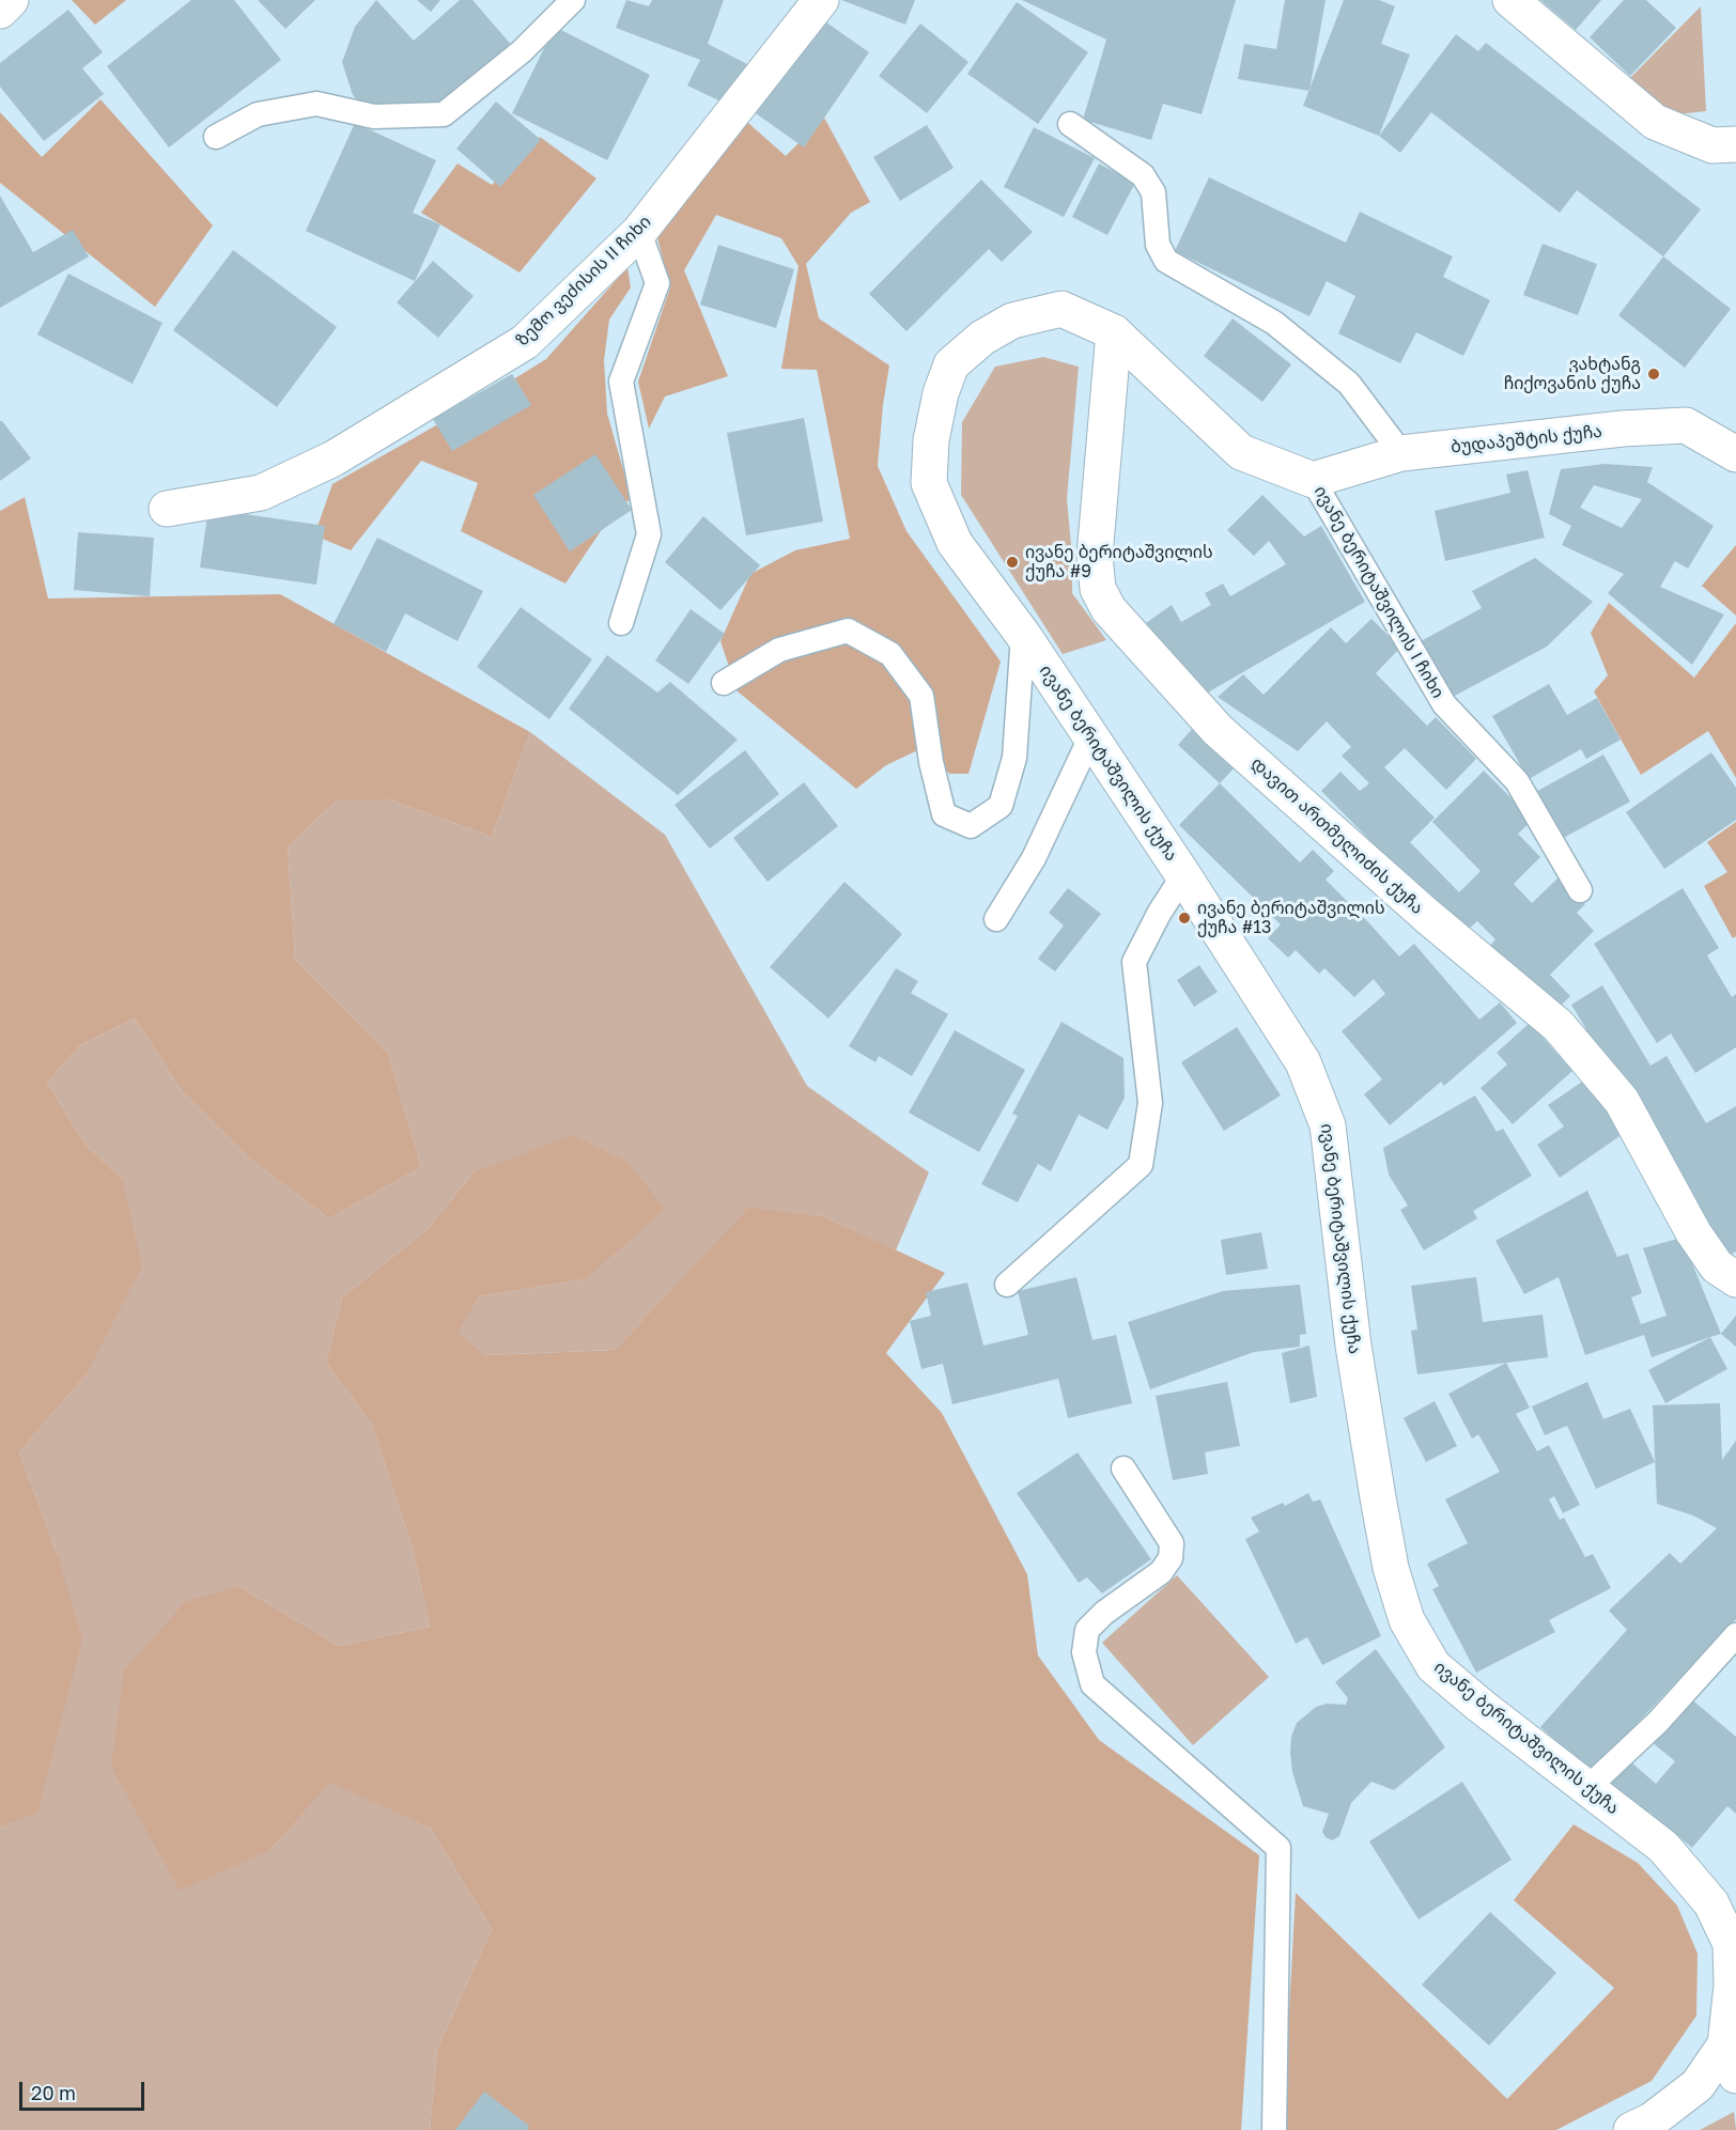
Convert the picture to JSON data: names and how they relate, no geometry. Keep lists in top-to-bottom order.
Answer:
{
  "streets": {
    "main road": [
      "ზემო ვეძისის II ჩიხი",
      "ბუდაპეშტის ქუჩა",
      "ივანე ბერიტაშვილის ქუჩა",
      "დავით ართმელიძის ქუჩა"
    ],
    "lane": ["ივანე ბერიტაშვილის I ჩიხი"]
  },
  "crossings": [
    ["ბუდაპეშტის ქუჩა", "ივანე ბერიტაშვილის I ჩიხი"],
    ["ბუდაპეშტის ქუჩა", "ივანე ბერიტაშვილის ქუჩა"],
    ["ივანე ბერიტაშვილის I ჩიხი", "ივანე ბერიტაშვილის ქუჩა"],
    ["ივანე ბერიტაშვილის ქუჩა", "დავით ართმელიძის ქუჩა"]
  ],
  "places": ["ვახტანგ ჩიქოვანის ქუჩა", "ივანე ბერიტაშვილის ქუჩა #9", "ივანე ბერიტაშვილის ქუჩა #13"],
  "scale_bar": "20 m"
}
